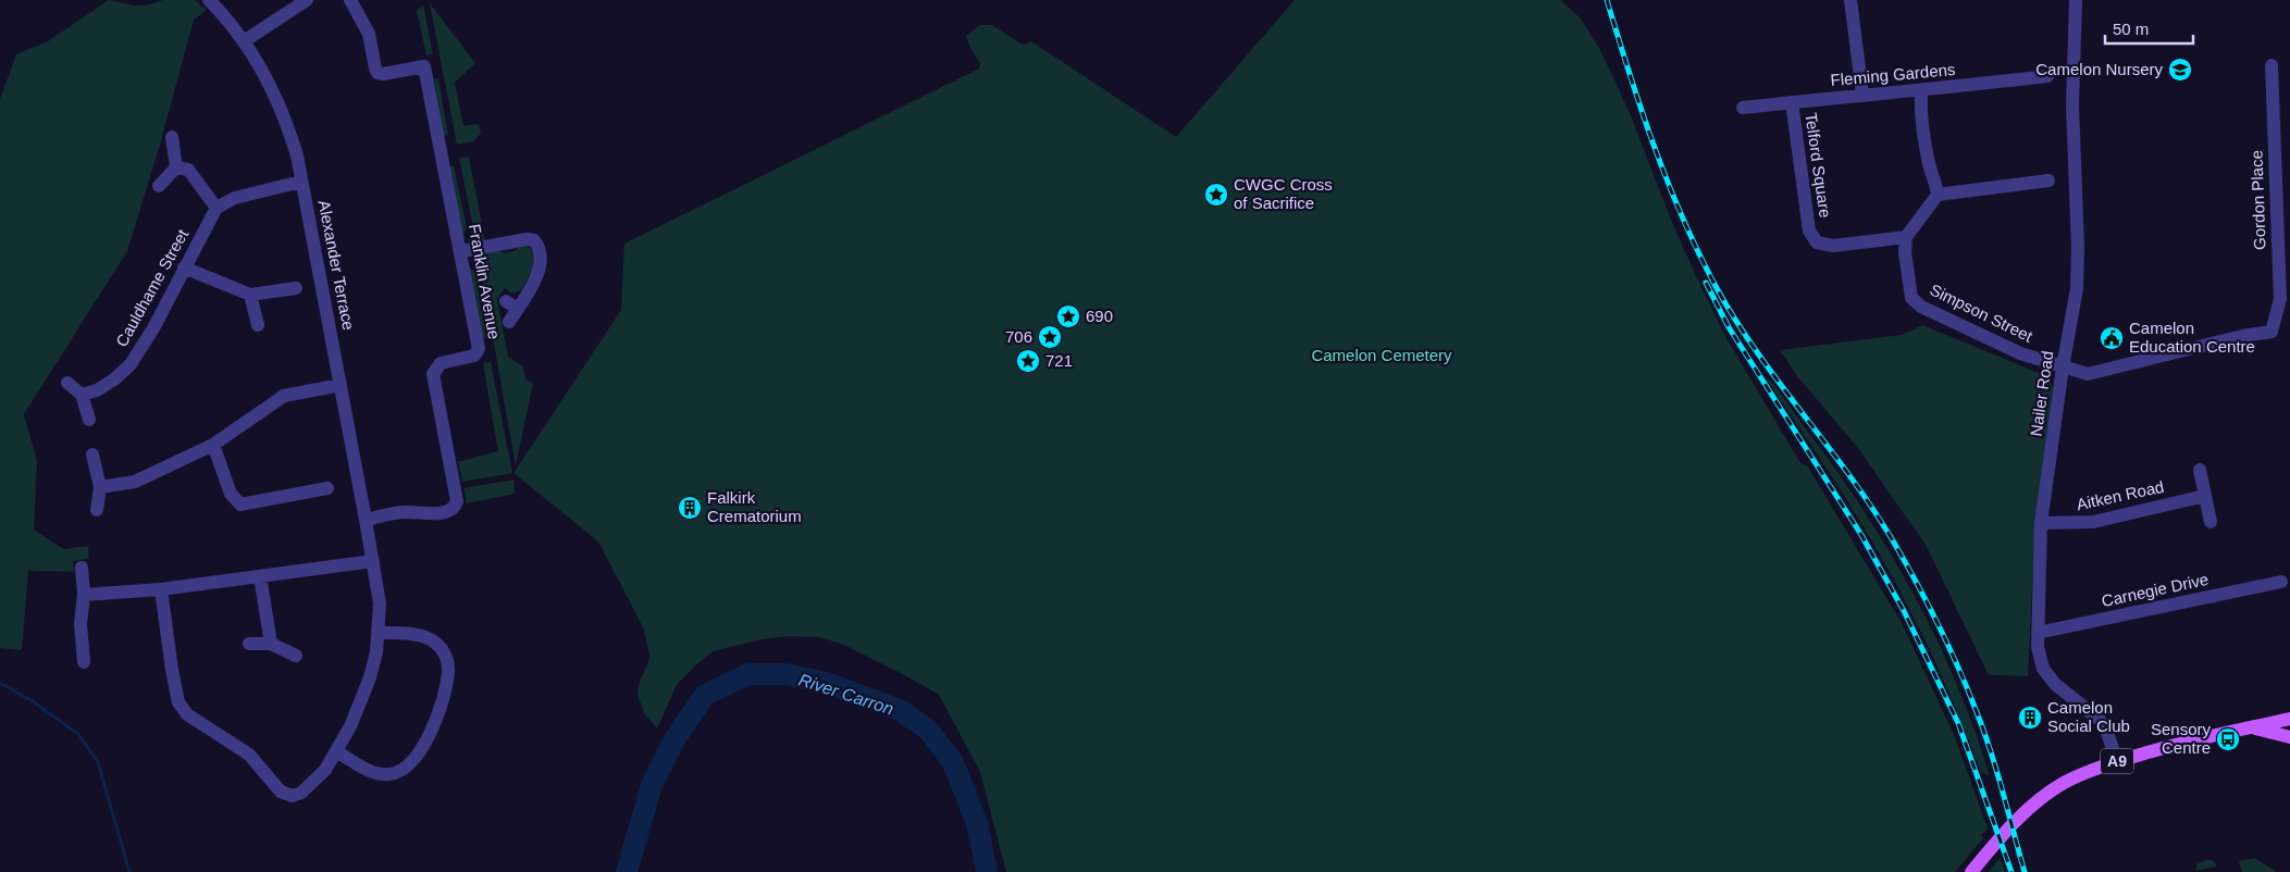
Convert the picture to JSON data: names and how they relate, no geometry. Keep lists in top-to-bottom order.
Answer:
{
  "streets": {
    "main road": ["A9"],
    "street": [
      "Fleming Gardens",
      "Telford Square",
      "Gordon Place",
      "Alexander Terrace",
      "Franklin Avenue",
      "Cauldhame Street",
      "Simpson Street",
      "Nailer Road",
      "Aitken Road",
      "Carnegie Drive"
    ]
  },
  "crossings": [
    ["Fleming Gardens", "Telford Square"],
    ["Telford Square", "Simpson Street"],
    ["Gordon Place", "Simpson Street"],
    ["Alexander Terrace", "Franklin Avenue"],
    ["Simpson Street", "Nailer Road"],
    ["Nailer Road", "Aitken Road"],
    ["Nailer Road", "Carnegie Drive"],
    ["Nailer Road", "A9"]
  ],
  "water": ["River Carron"],
  "parks": ["Camelon Cemetery"],
  "places": {
    "school or university": ["Camelon Nursery"],
    "place": [
      "CWGC Cross of Sacrifice",
      "690",
      "706",
      "721"
    ],
    "public building": ["Camelon Education Centre"],
    "building": ["Falkirk Crematorium", "Camelon Social Club"],
    "bus stop": ["Sensory Centre"]
  },
  "scale_bar": "50 m"
}
